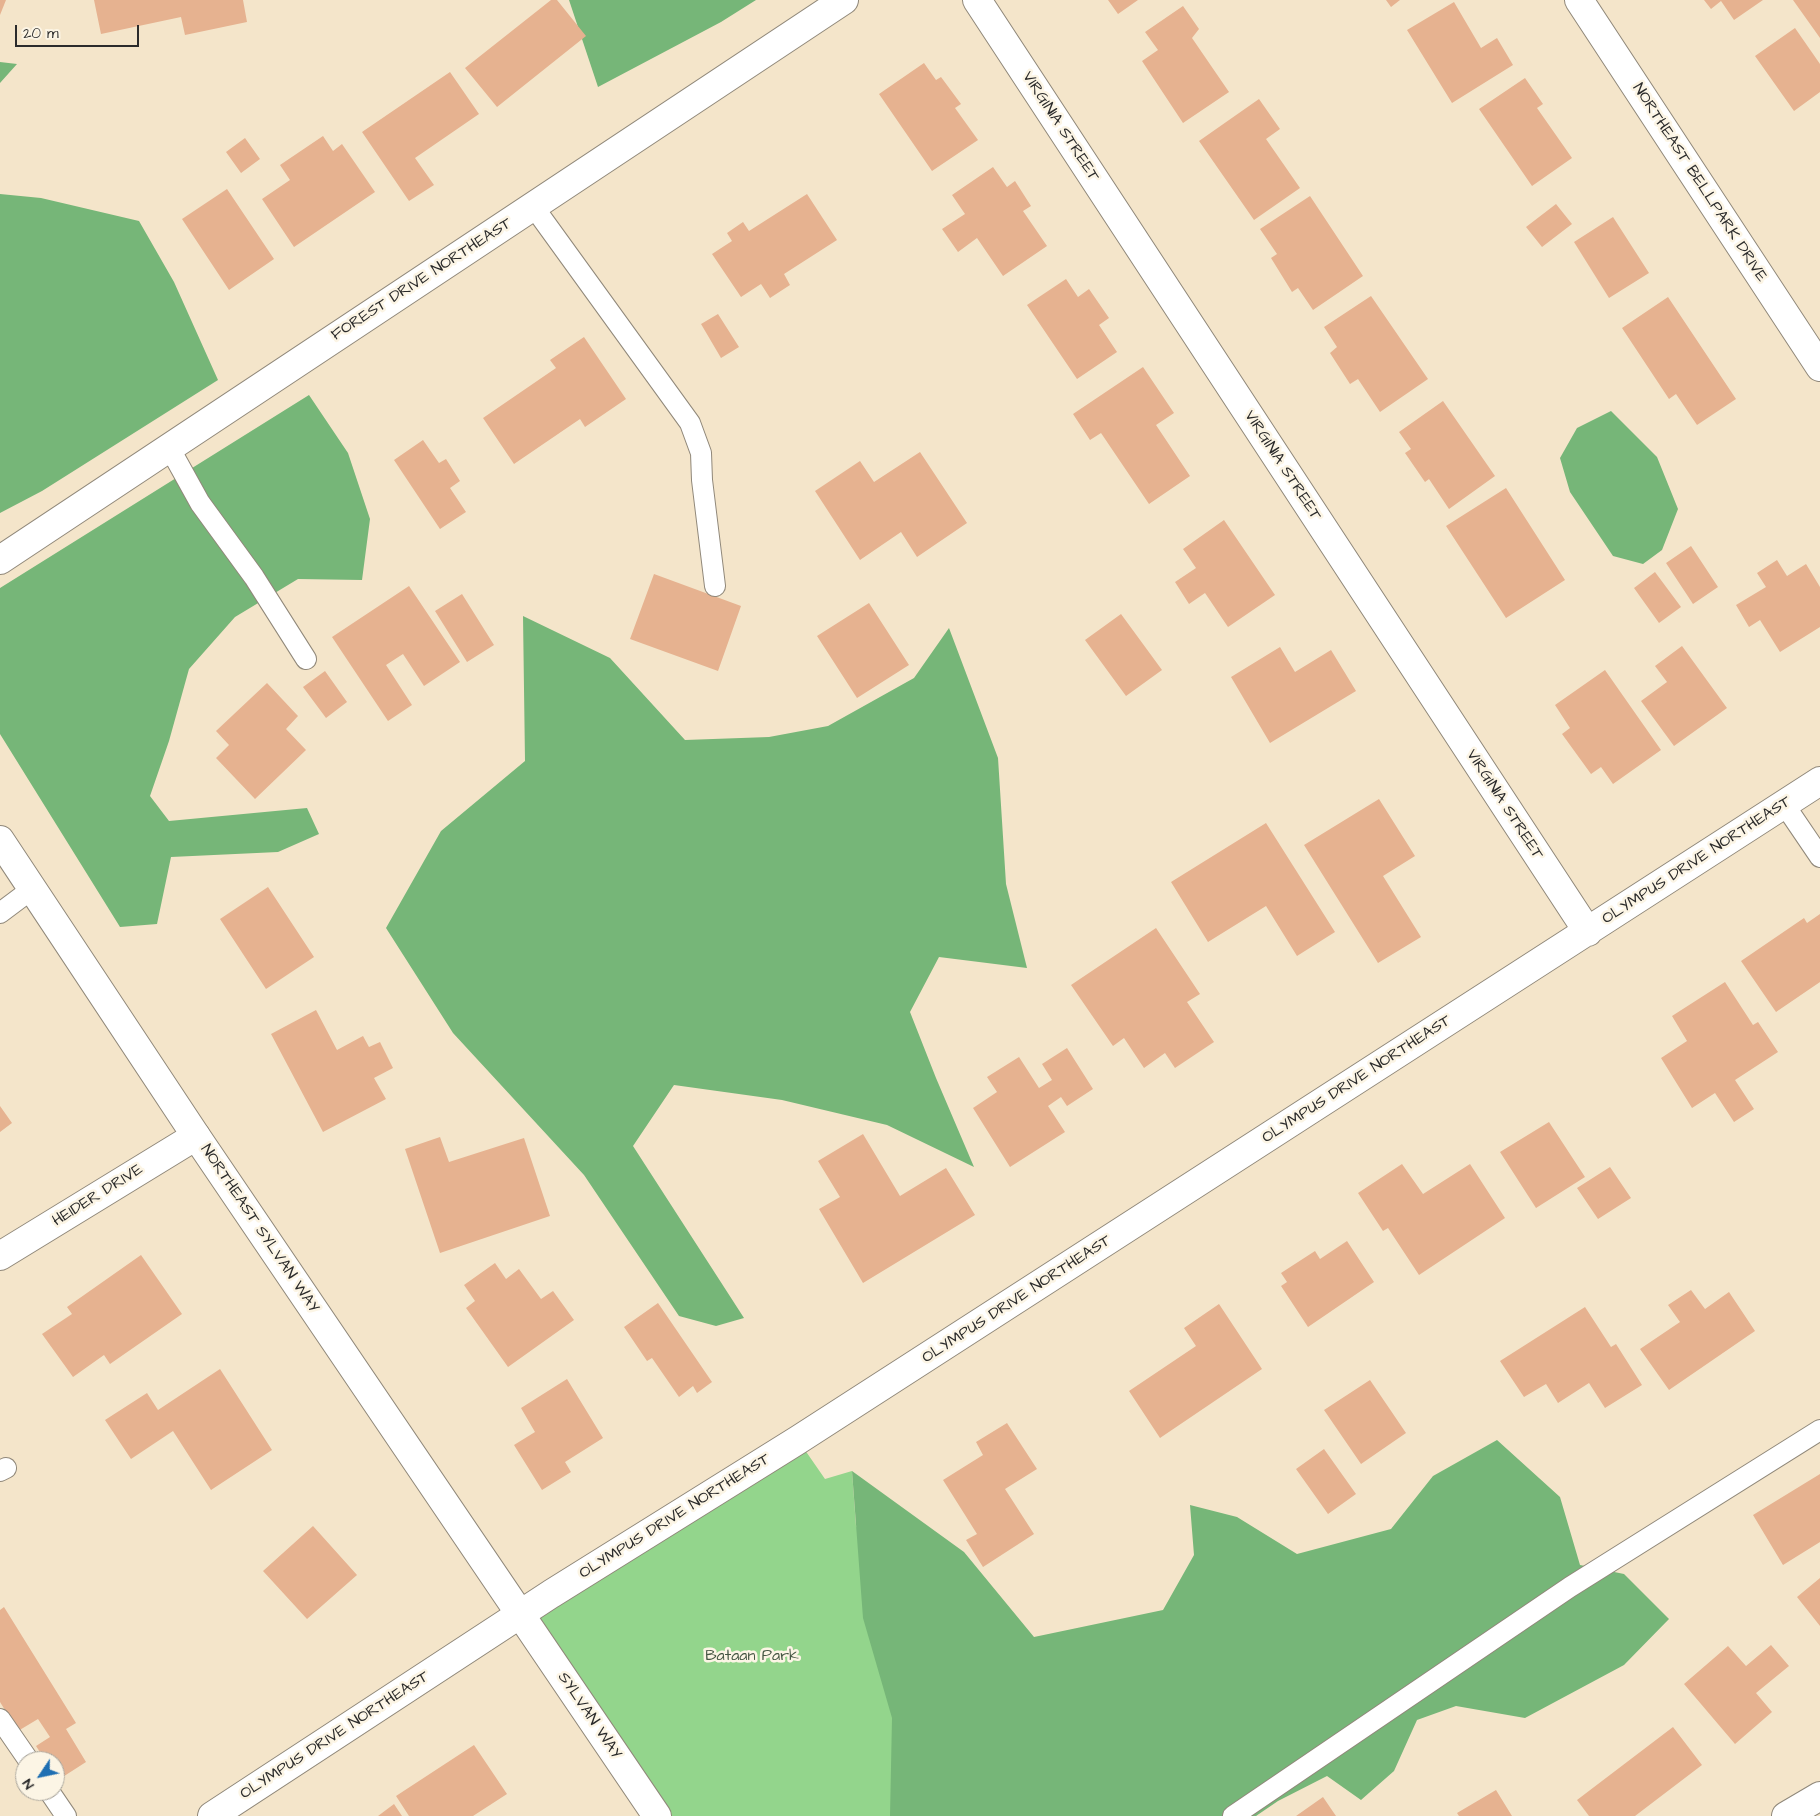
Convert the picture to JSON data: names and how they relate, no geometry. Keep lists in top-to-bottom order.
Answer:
{
  "streets": {
    "street": [
      "VIRGINIA STREET",
      "NORTHEAST BELLPARK DRIVE",
      "FOREST DRIVE NORTHEAST",
      "OLYMPUS DRIVE NORTHEAST",
      "HEIDER DRIVE",
      "NORTHEAST SYLVAN WAY",
      "SYLVAN WAY"
    ]
  },
  "crossings": [
    ["VIRGINIA STREET", "OLYMPUS DRIVE NORTHEAST"],
    ["OLYMPUS DRIVE NORTHEAST", "NORTHEAST SYLVAN WAY"],
    ["OLYMPUS DRIVE NORTHEAST", "SYLVAN WAY"],
    ["HEIDER DRIVE", "NORTHEAST SYLVAN WAY"],
    ["NORTHEAST SYLVAN WAY", "SYLVAN WAY"]
  ],
  "parks": ["Bataan Park"],
  "scale_bar": "20 m",
  "north": "bottom left"
}
